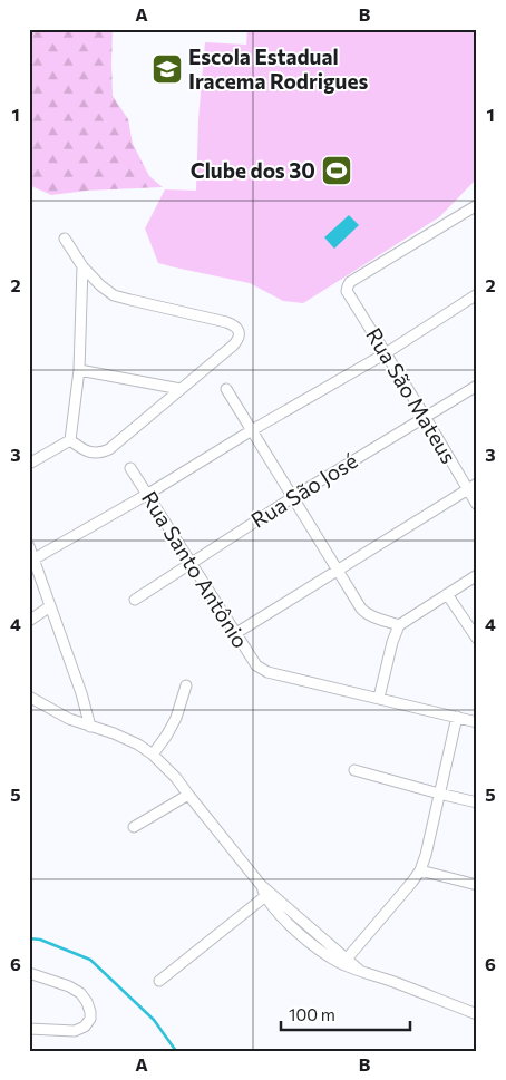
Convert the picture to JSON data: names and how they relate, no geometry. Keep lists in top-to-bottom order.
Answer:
{
  "streets": {
    "street": ["Rua São Mateus", "Rua São José", "Rua Santo Antônio"]
  },
  "crossings": [
    ["Rua São Mateus", "Rua São José"],
    ["Rua São José", "Rua Santo Antônio"]
  ],
  "places": {
    "school or university": ["Escola Estadual Iracema Rodrigues"],
    "sports": ["Clube dos 30"]
  },
  "scale_bar": "100 m",
  "grid": {
    "columns": ["A", "B"],
    "rows": [
      "1",
      "2",
      "3",
      "4",
      "5",
      "6"
    ]
  }
}
